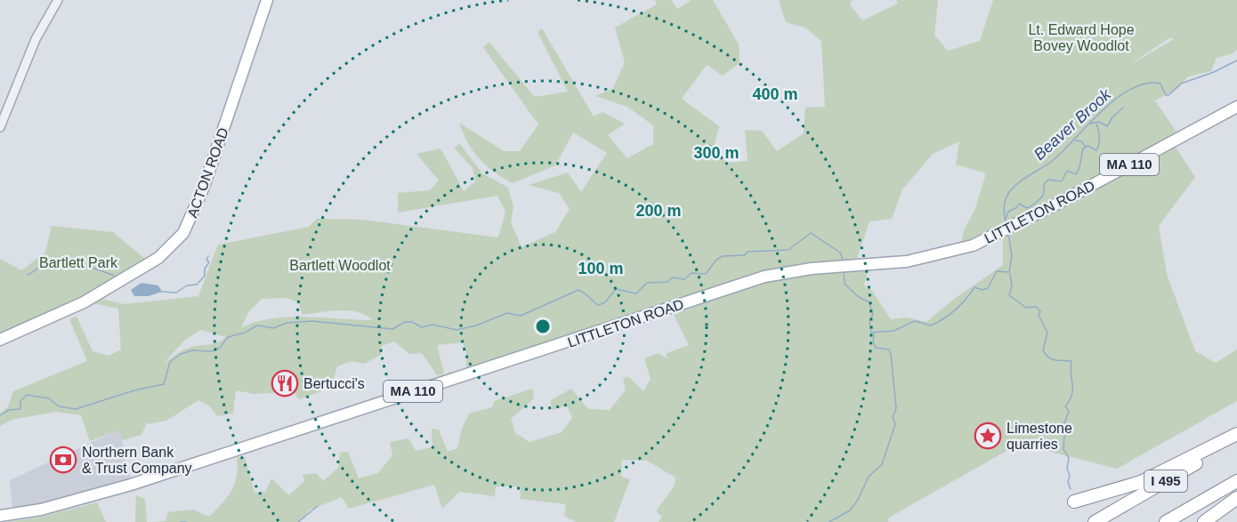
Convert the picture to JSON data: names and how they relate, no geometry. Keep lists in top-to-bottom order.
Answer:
{
  "streets": {
    "highway": ["I 495"],
    "main road": ["MA 110", "ACTON ROAD", "LITTLETON ROAD"]
  },
  "water": ["Beaver Brook"],
  "parks": ["Lt. Edward Hope Bovey Woodlot", "Bartlett Park", "Bartlett Woodlot"],
  "places": {
    "restaurant": ["Bertucci's"],
    "place": ["Limestone quarries"],
    "bank": ["Northern Bank & Trust Company"]
  },
  "rings": [
    "400 m",
    "300 m",
    "200 m",
    "100 m"
  ]
}
